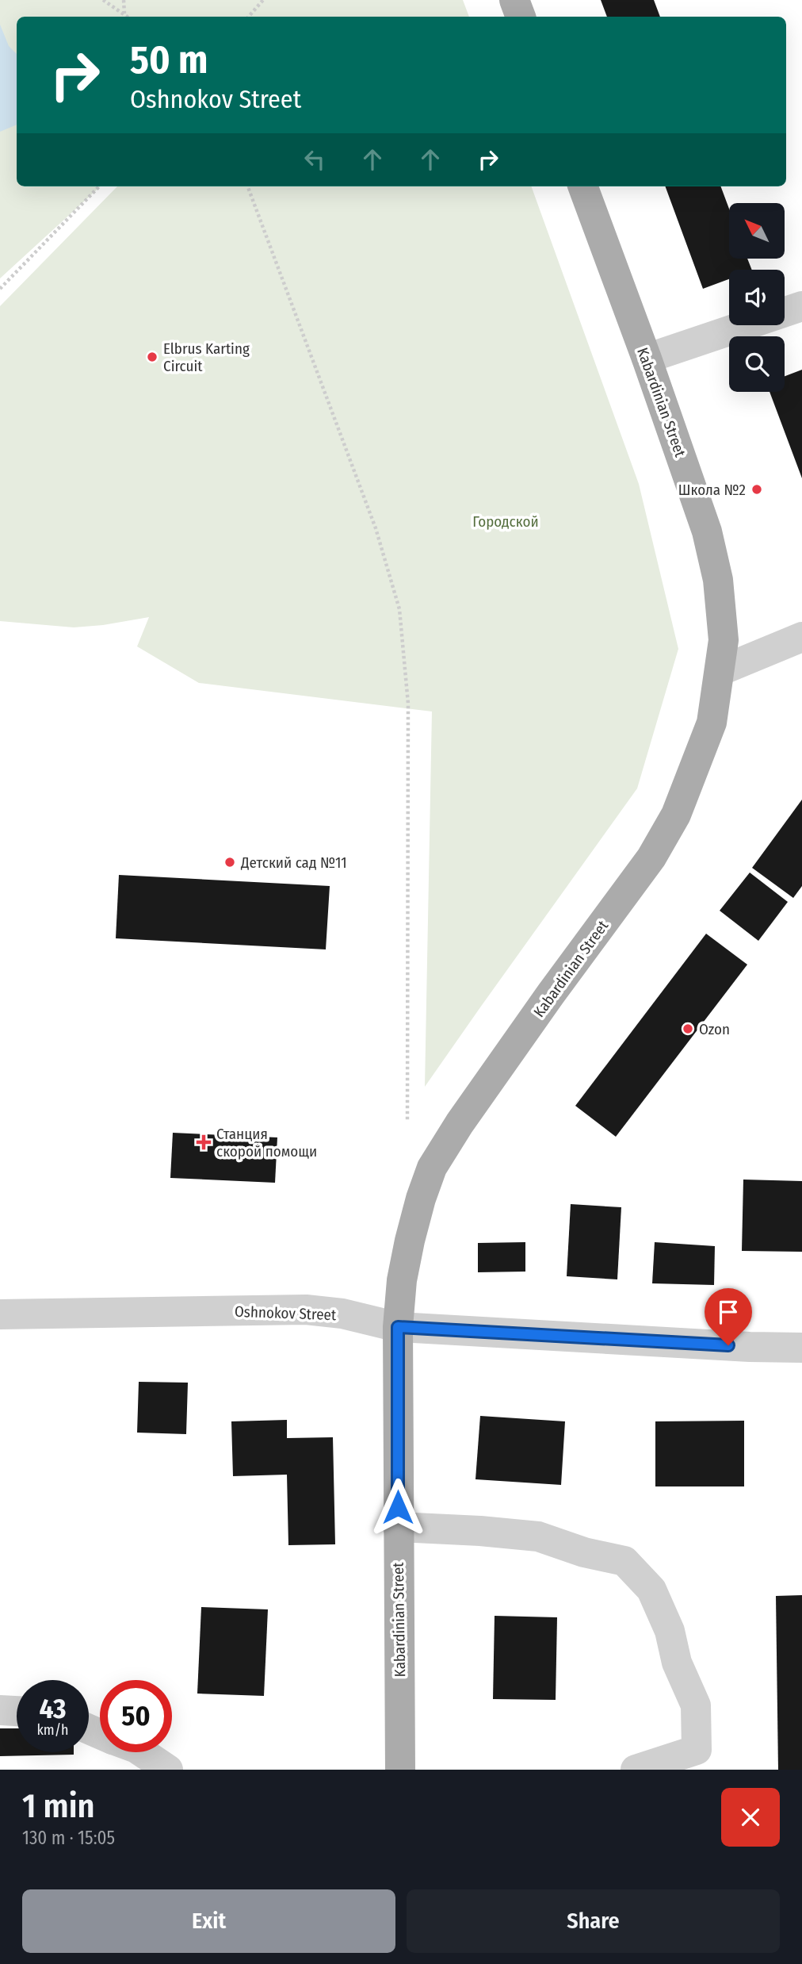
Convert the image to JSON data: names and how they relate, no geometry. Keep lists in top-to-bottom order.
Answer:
{
  "streets": {
    "main road": ["Kabardinian Street"],
    "street": ["Oshnokov Street"]
  },
  "crossings": [
    ["Kabardinian Street", "Oshnokov Street"]
  ],
  "parks": ["Городской"],
  "places": {
    "other": [
      "Elbrus Karting Circuit",
      "Школа №2",
      "Детский сад №11",
      "Ozon"
    ],
    "health": ["Станция скорой помощи"]
  },
  "north": "top left",
  "page": {
    "turn": ["50 m", "Oshnokov Street"],
    "speed": "43 km/h",
    "limit": "50",
    "heading": ["1 min", "130 m · 15:05"],
    "buttons": ["Exit", "Share"]
  }
}
